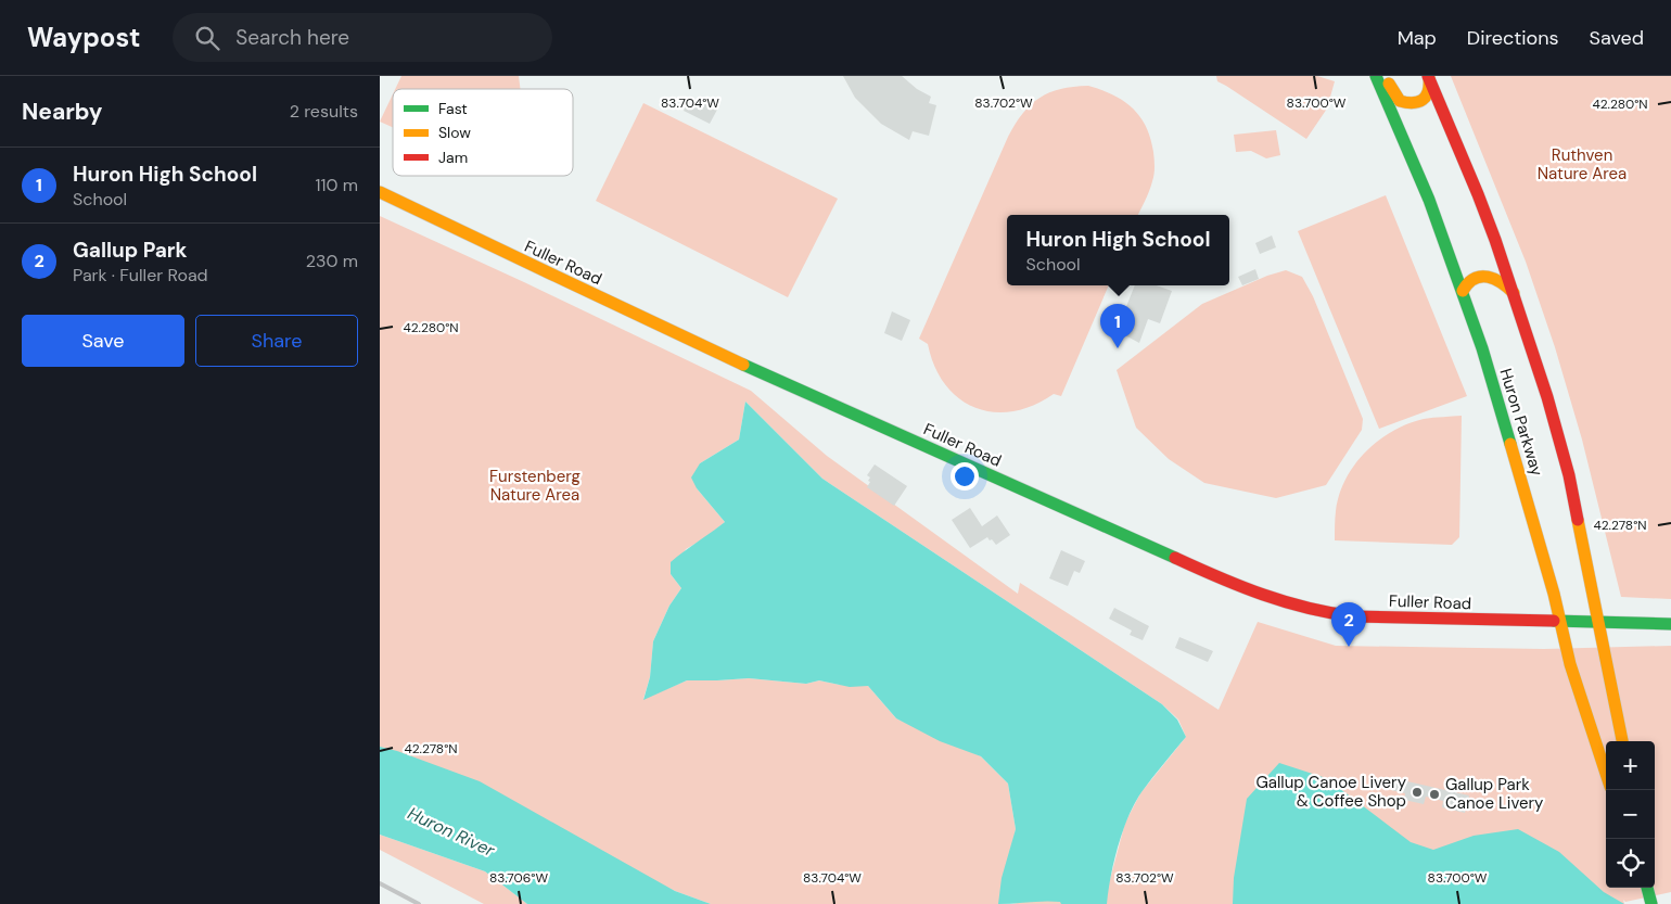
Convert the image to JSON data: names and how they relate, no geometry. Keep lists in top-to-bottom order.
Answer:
{
  "streets": {
    "main road": ["Fuller Road", "Huron Parkway"]
  },
  "crossings": [
    ["Fuller Road", "Huron Parkway"]
  ],
  "water": ["Huron River"],
  "parks": ["Ruthven Nature Area", "Furstenberg Nature Area"],
  "places": ["Gallup Canoe Livery & Coffee Shop", "Gallup Park Canoe Livery"],
  "legend": ["Fast", "Slow", "Jam"],
  "page": {
    "header": "Waypost",
    "search": "Search here",
    "nav": ["Map", "Directions", "Saved"],
    "heading": ["Nearby", "2 results"],
    "list": [
      {
        "mark": "1",
        "name": "Huron High School",
        "note": "School",
        "value": "110 m"
      },
      {
        "mark": "2",
        "name": "Gallup Park",
        "note": "Park · Fuller Road",
        "value": "230 m"
      }
    ],
    "popup": ["Huron High School", "School"],
    "buttons": ["Save", "Share"],
    "pins": ["1", "2"],
    "map_buttons": ["+", "−"]
  },
  "coordinates": [
    "83.704°W",
    "83.702°W",
    "83.700°W",
    "42.280°N",
    "42.278°N",
    "83.706°W"
  ]
}
